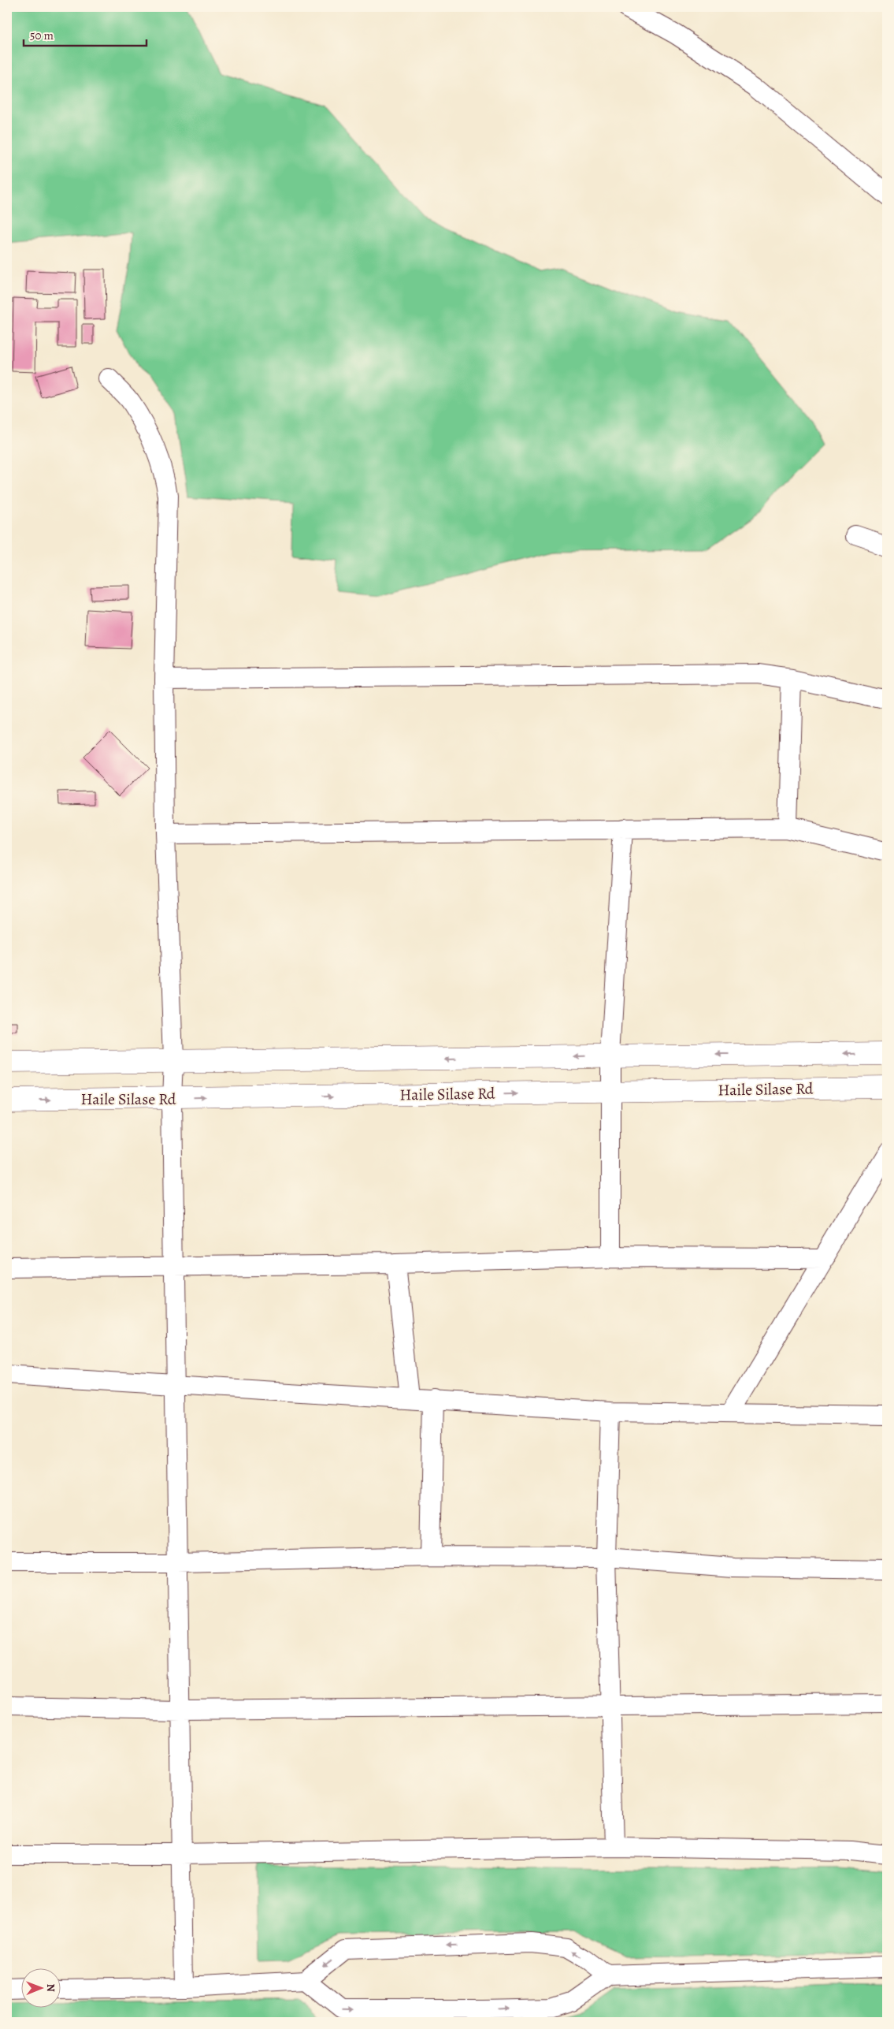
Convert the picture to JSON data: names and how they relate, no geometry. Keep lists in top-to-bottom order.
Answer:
{
  "streets": {
    "main road": ["Haile Silase Rd"]
  },
  "scale_bar": "50 m",
  "north": "right"
}
